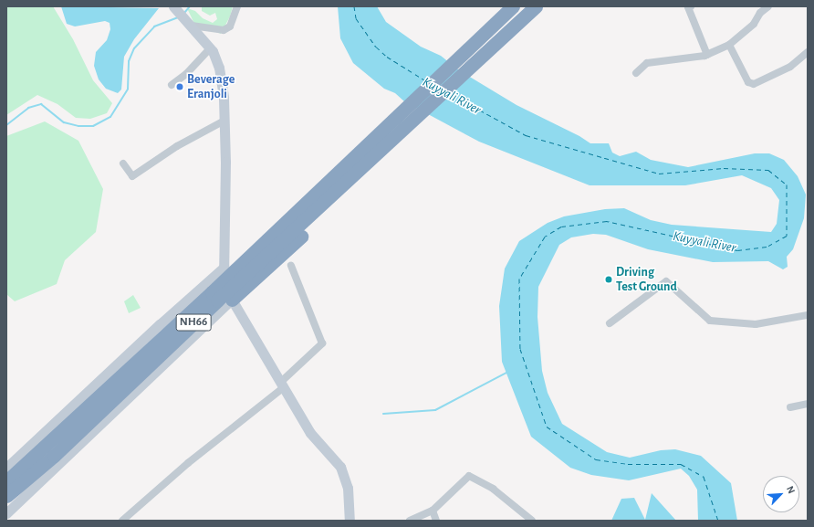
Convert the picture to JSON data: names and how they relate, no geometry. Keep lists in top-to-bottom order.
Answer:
{
  "streets": {
    "highway": ["NH66"]
  },
  "water": ["Kuyyali River"],
  "places": ["Beverage Eranjoli", "Driving Test Ground"],
  "north": "top right"
}
